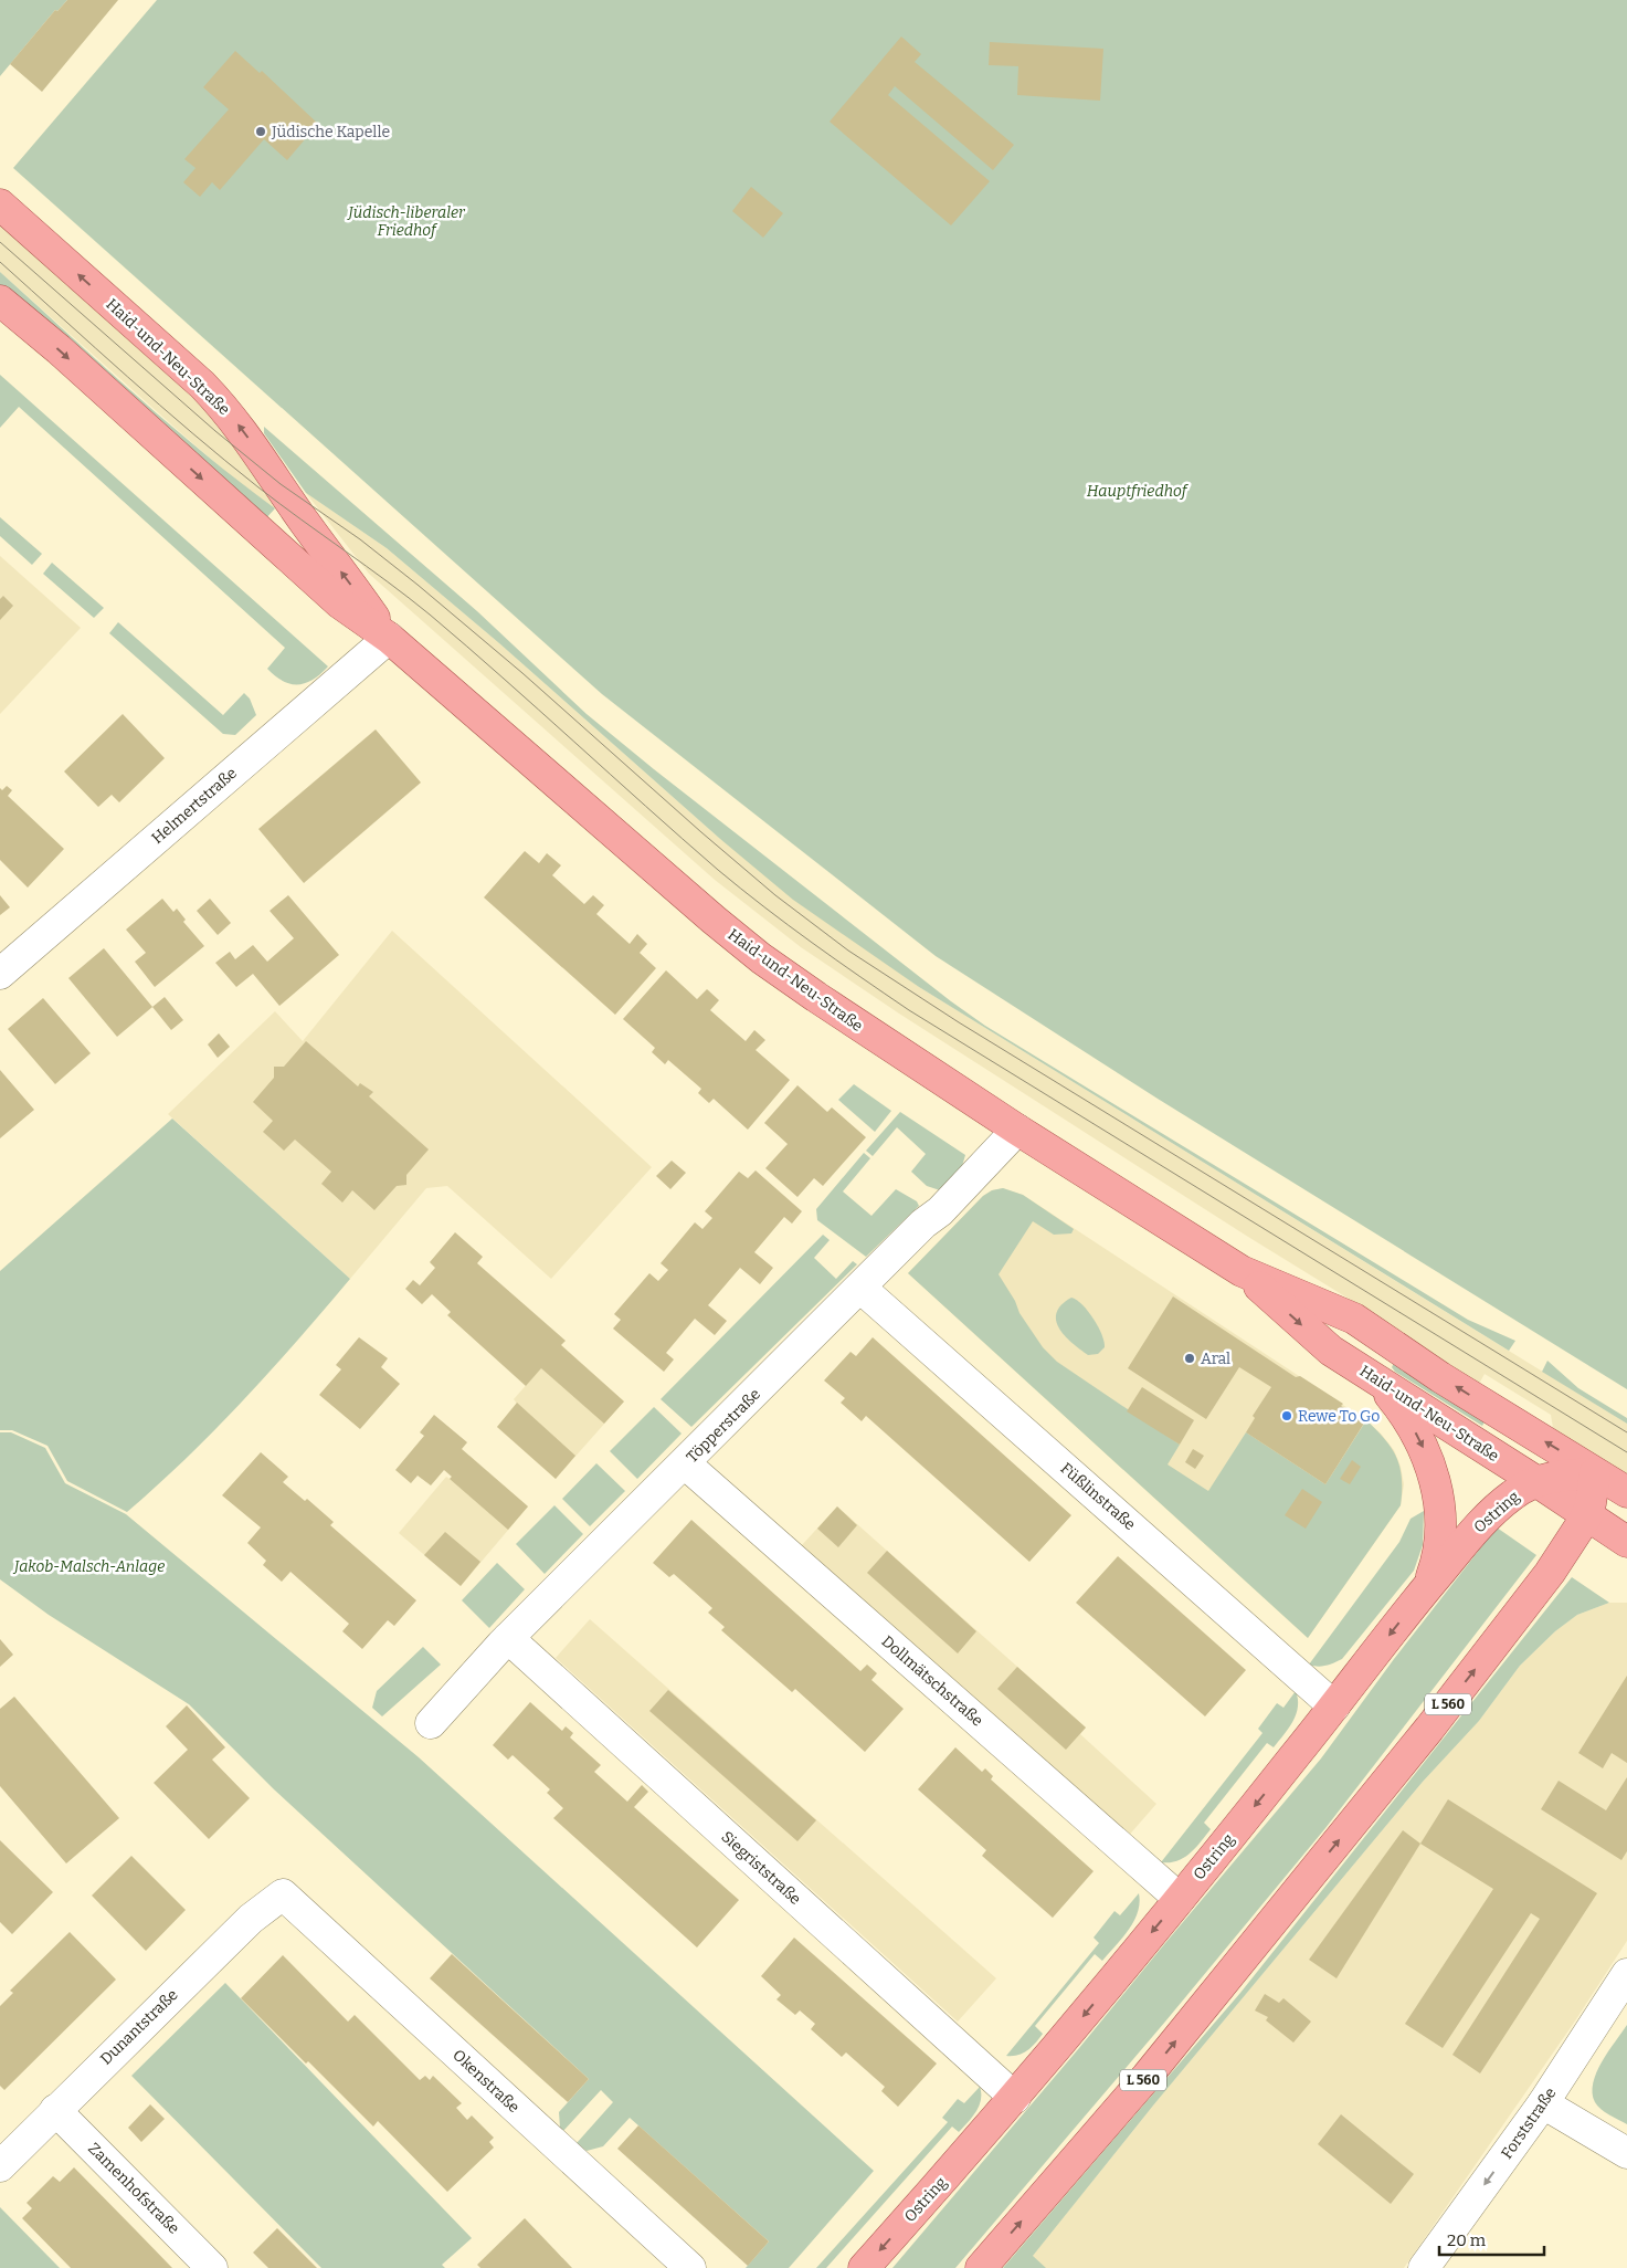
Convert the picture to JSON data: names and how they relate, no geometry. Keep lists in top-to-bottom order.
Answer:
{
  "streets": {
    "main road": ["Haid-und-Neu-Straße", "Ostring", "L 560"],
    "street": [
      "Helmertstraße",
      "Töpperstraße",
      "Füßlinstraße",
      "Dollmätschstraße",
      "Siegriststraße",
      "Dunantstraße",
      "Okenstraße",
      "Forststraße",
      "Zamenhofstraße"
    ]
  },
  "crossings": [
    ["Haid-und-Neu-Straße", "Helmertstraße"],
    ["Haid-und-Neu-Straße", "Töpperstraße"],
    ["Haid-und-Neu-Straße", "Ostring"],
    ["Haid-und-Neu-Straße", "L 560"],
    ["Töpperstraße", "Füßlinstraße"],
    ["Töpperstraße", "Dollmätschstraße"],
    ["Töpperstraße", "Siegriststraße"],
    ["Füßlinstraße", "Ostring"],
    ["Ostring", "Dollmätschstraße"],
    ["Ostring", "L 560"],
    ["Ostring", "Siegriststraße"],
    ["Dunantstraße", "Okenstraße"],
    ["Dunantstraße", "Zamenhofstraße"]
  ],
  "one_way": ["Forststraße"],
  "parks": ["Jüdisch-liberaler Friedhof", "Hauptfriedhof", "Jakob-Malsch-Anlage"],
  "places": ["Jüdische Kapelle", "Aral", "Rewe To Go"],
  "scale_bar": "20 m"
}
